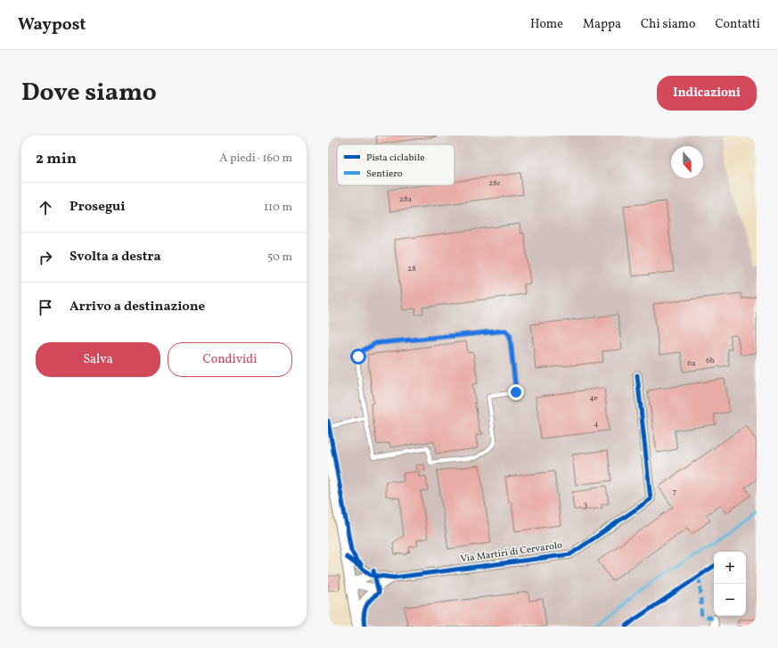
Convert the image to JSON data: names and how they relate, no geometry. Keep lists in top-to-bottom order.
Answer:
{
  "streets": {
    "street": ["Via Martiri di Cervarolo"]
  },
  "house_numbers": [
    "28c",
    "28a",
    "28",
    "6b",
    "6a",
    "4e",
    "4",
    "7",
    "3"
  ],
  "legend": ["Pista ciclabile", "Sentiero"],
  "north": "bottom",
  "page": {
    "header": "Waypost",
    "nav": [
      "Home",
      "Mappa",
      "Chi siamo",
      "Contatti"
    ],
    "title": "Dove siamo",
    "buttons": [
      "Indicazioni",
      ["Salva", "Condividi"]
    ],
    "heading": ["2 min", "A piedi · 160 m"],
    "list": [
      ["Prosegui", "110 m"],
      ["Svolta a destra", "50 m"],
      "Arrivo a destinazione"
    ],
    "map_buttons": ["+", "−"]
  }
}
